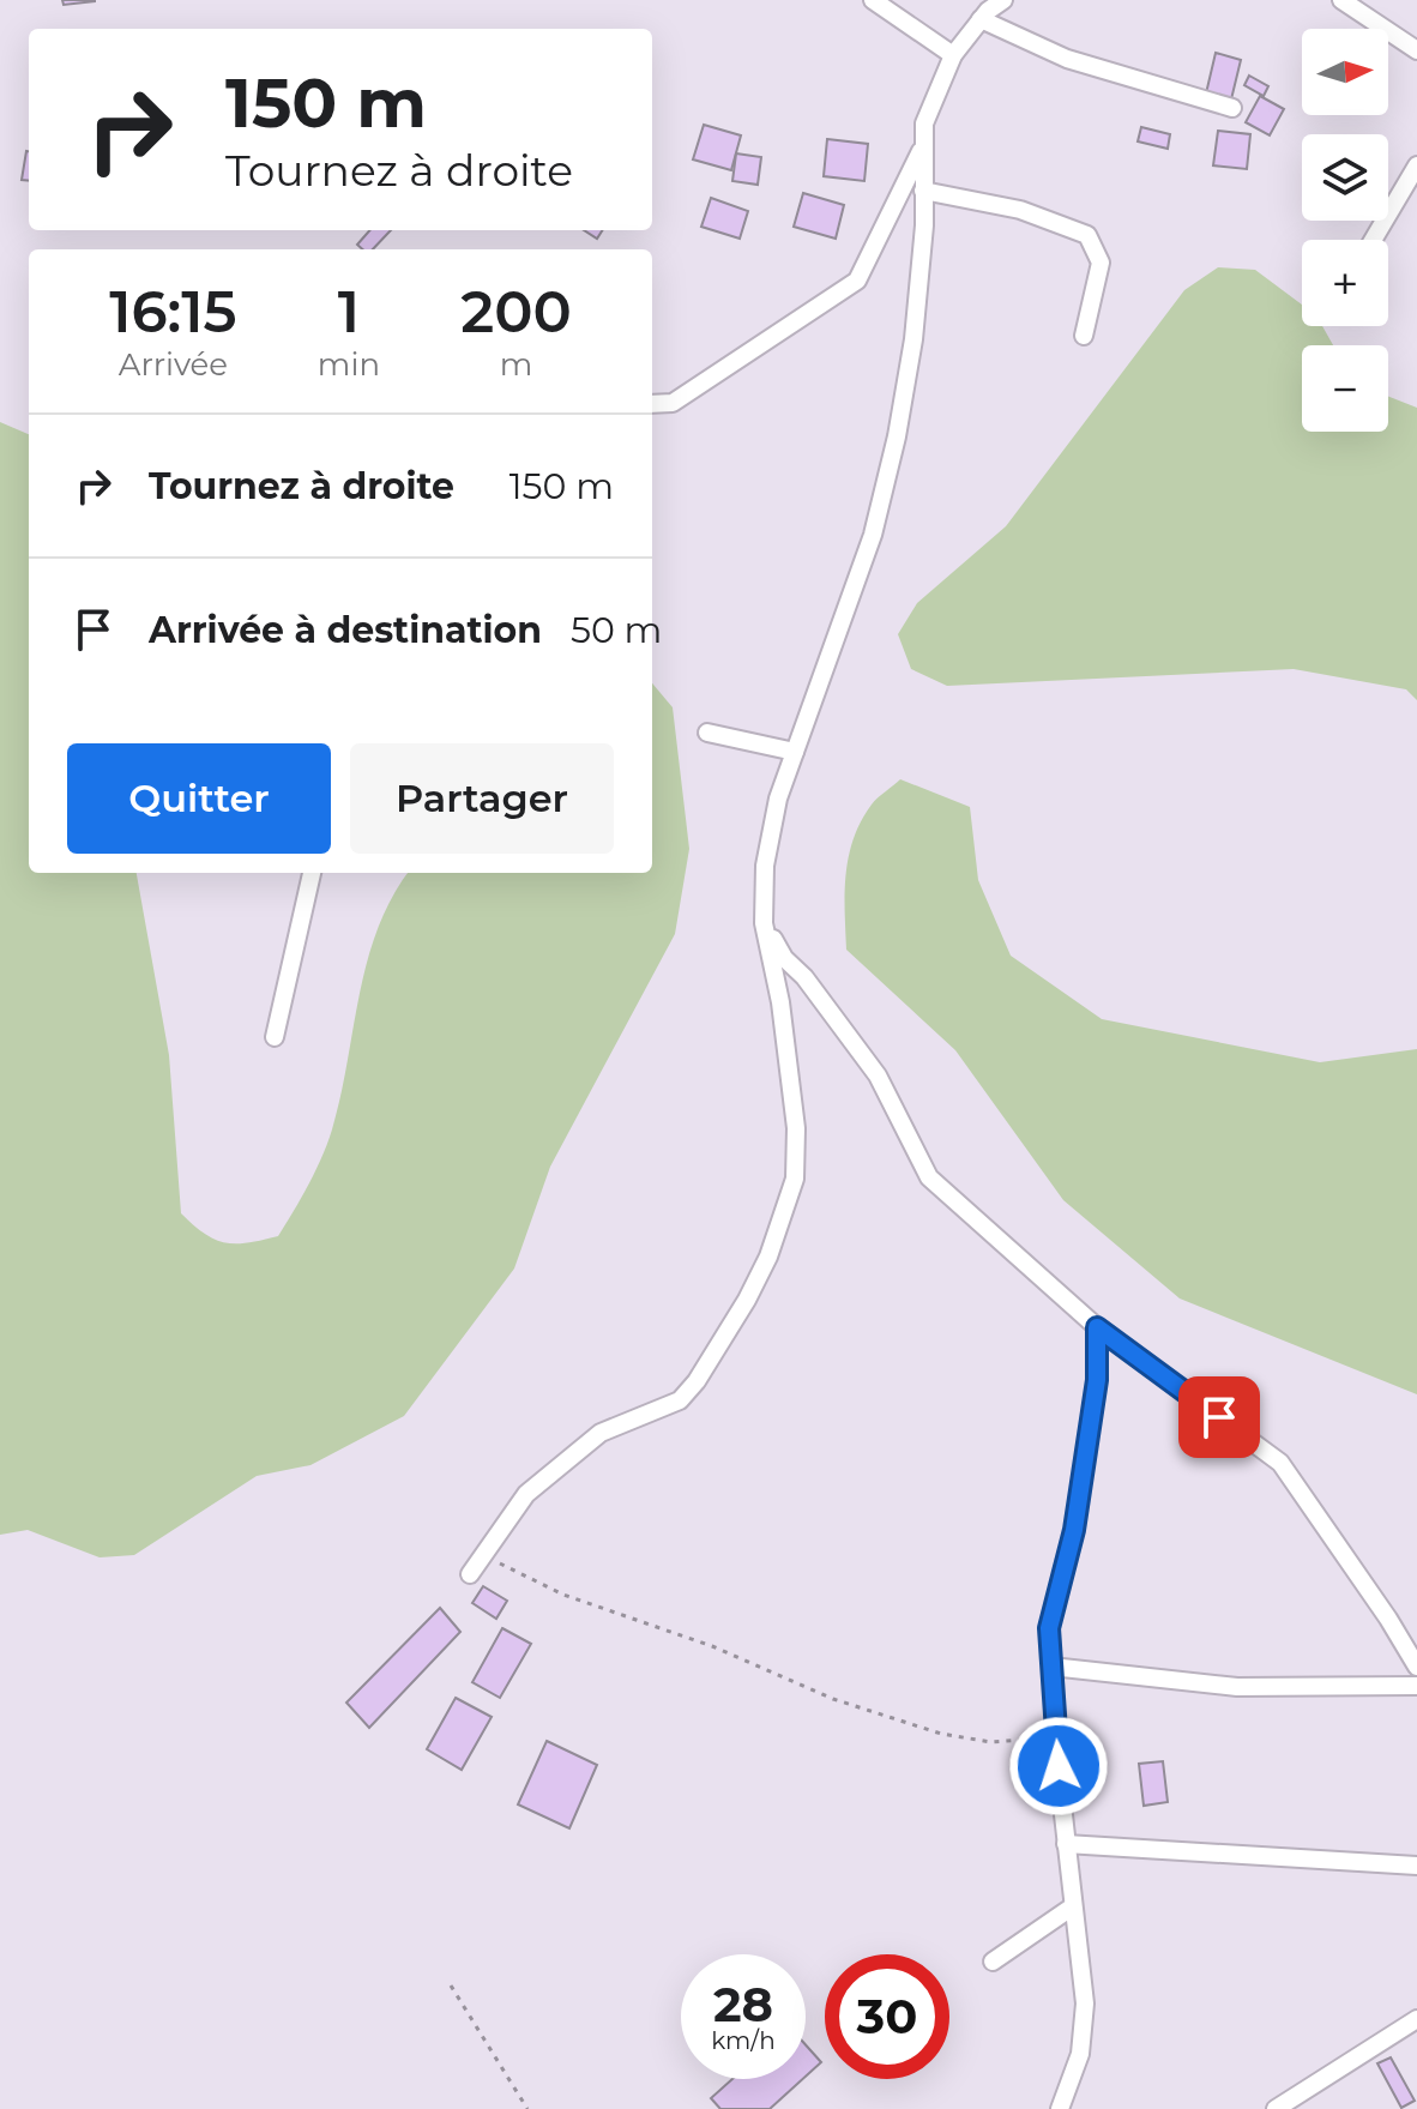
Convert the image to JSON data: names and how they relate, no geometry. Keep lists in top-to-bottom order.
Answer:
{
  "north": "right",
  "page": {
    "map_buttons": ["+", "−"],
    "turn": ["150 m", "Tournez à droite"],
    "eta": [
      "16:15",
      "Arrivée",
      "1",
      "min",
      "200",
      "m"
    ],
    "list": [
      {
        "name": "Tournez à droite",
        "value": "150 m"
      },
      {
        "name": "Arrivée à destination",
        "value": "50 m"
      }
    ],
    "buttons": ["Quitter", "Partager"],
    "speed": "28 km/h",
    "limit": "30"
  }
}
